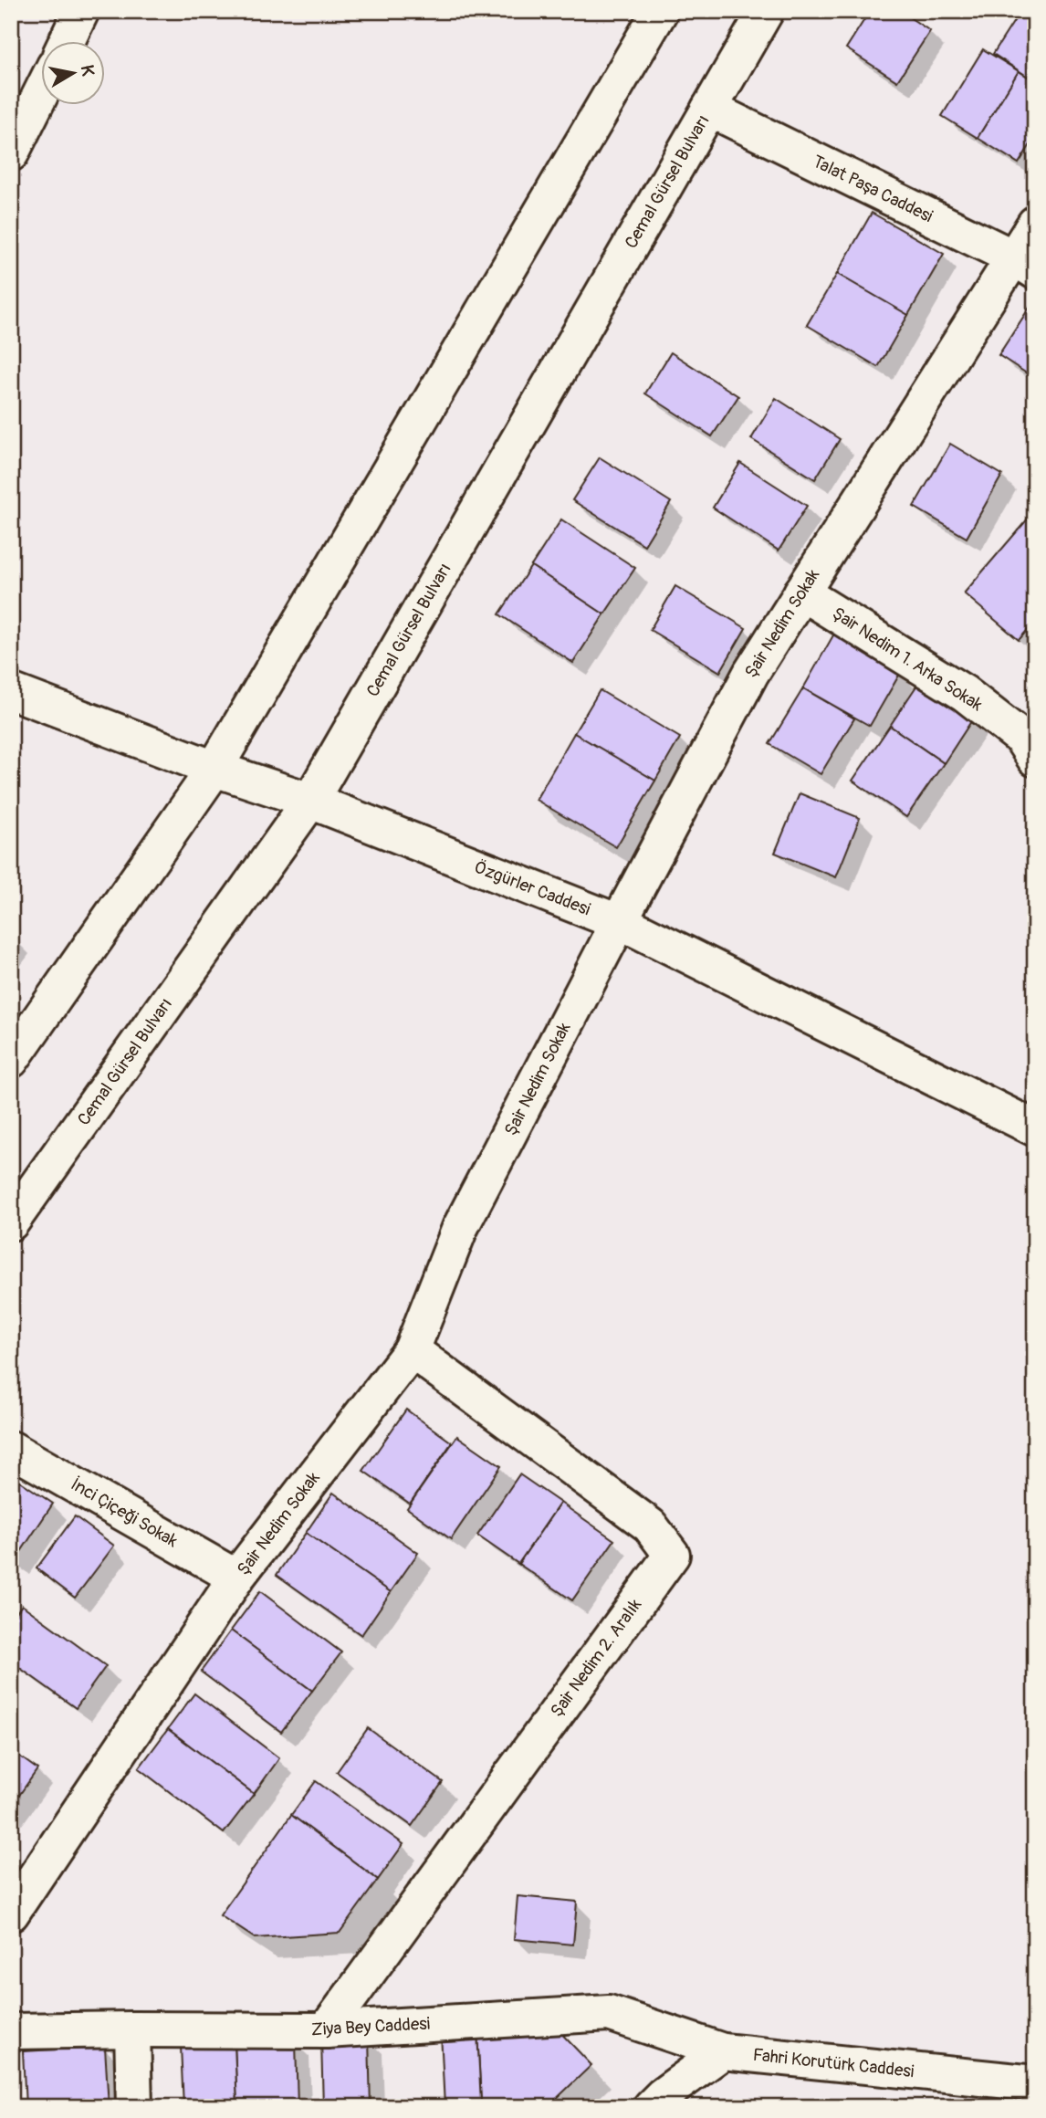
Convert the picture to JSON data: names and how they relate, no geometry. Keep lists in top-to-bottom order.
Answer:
{
  "streets": {
    "street": [
      "Cemal Gürsel Bulvarı",
      "Talat Paşa Caddesi",
      "Şair Nedim Sokak",
      "Şair Nedim 1. Arka Sokak",
      "Özgürler Caddesi",
      "İnci Çiçeği Sokak",
      "Şair Nedim 2. Aralık",
      "Ziya Bey Caddesi",
      "Fahri Korutürk Caddesi"
    ]
  },
  "crossings": [
    ["Cemal Gürsel Bulvarı", "Talat Paşa Caddesi"],
    ["Cemal Gürsel Bulvarı", "Özgürler Caddesi"],
    ["Talat Paşa Caddesi", "Şair Nedim Sokak"],
    ["Şair Nedim Sokak", "Şair Nedim 1. Arka Sokak"],
    ["Şair Nedim Sokak", "Özgürler Caddesi"],
    ["Şair Nedim Sokak", "İnci Çiçeği Sokak"],
    ["Şair Nedim Sokak", "Şair Nedim 2. Aralık"],
    ["Şair Nedim 2. Aralık", "Ziya Bey Caddesi"],
    ["Ziya Bey Caddesi", "Fahri Korutürk Caddesi"]
  ],
  "north": "right"
}
